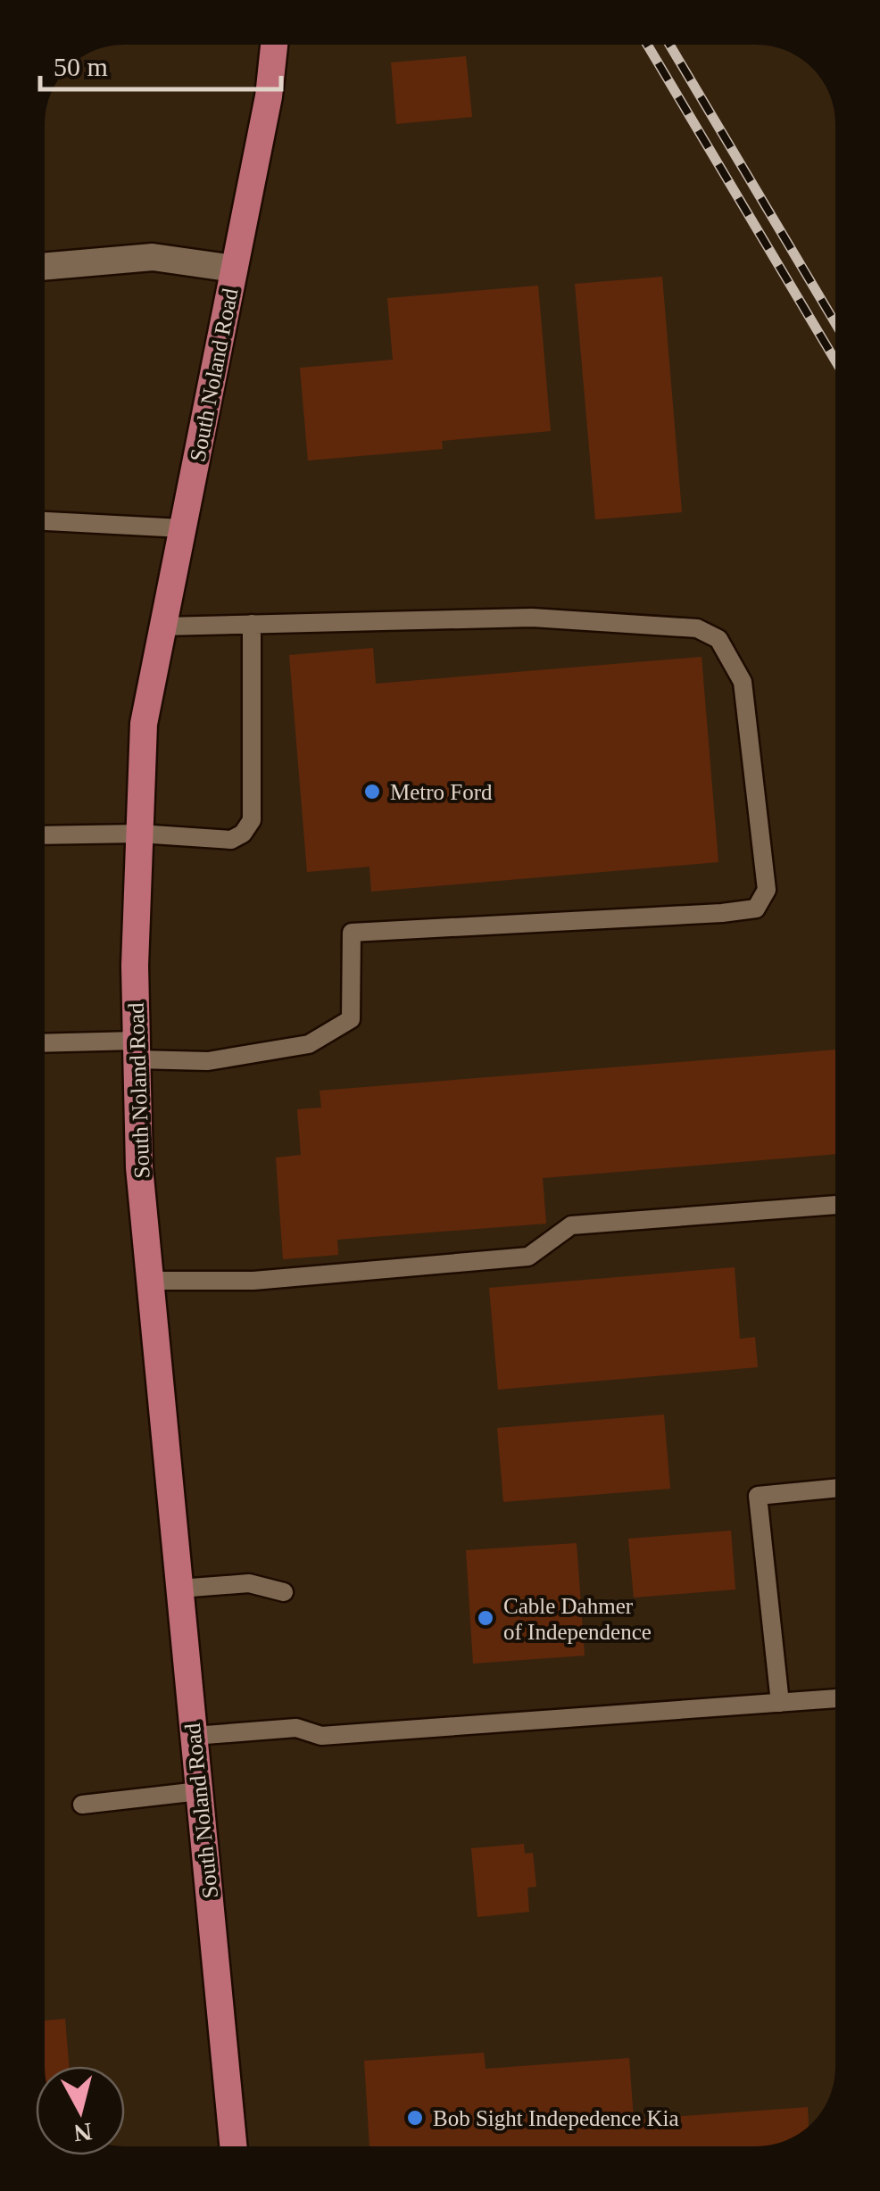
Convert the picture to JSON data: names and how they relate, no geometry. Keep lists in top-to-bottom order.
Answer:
{
  "streets": {
    "main road": ["South Noland Road"]
  },
  "places": ["Metro Ford", "Cable Dahmer of Independence", "Bob Sight Indepedence Kia"],
  "scale_bar": "50 m",
  "north": "bottom"
}
